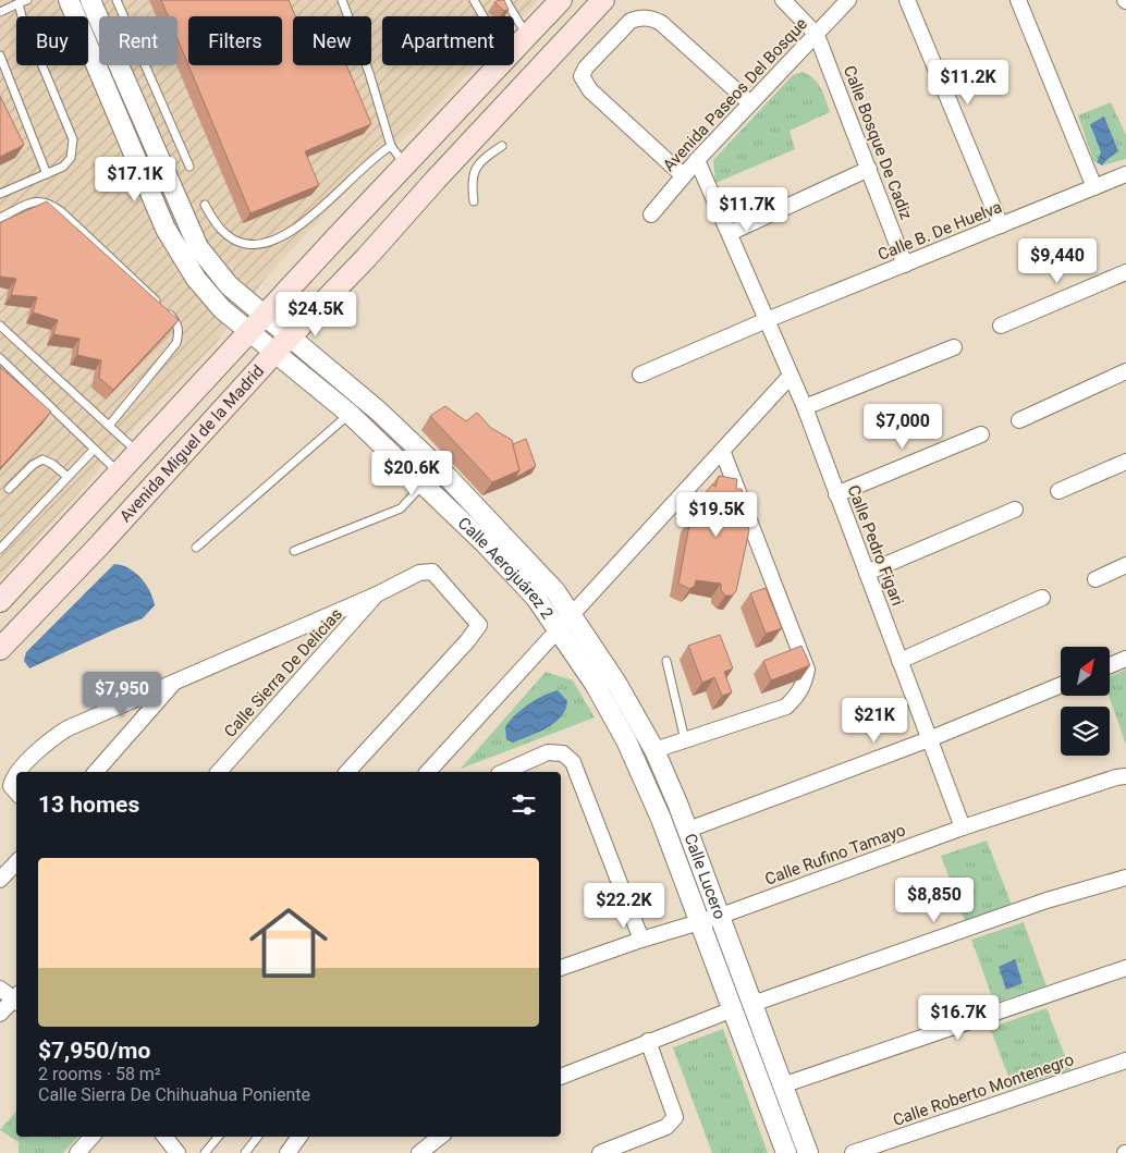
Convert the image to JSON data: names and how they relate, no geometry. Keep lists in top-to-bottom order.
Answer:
{
  "streets": {
    "main road": ["Avenida Miguel de la Madrid"],
    "street": [
      "Avenida Paseos Del Bosque",
      "Calle Bosque De Cadiz",
      "Calle B. De Huelva",
      "Calle Pedro Figari",
      "Calle Aerojuárez 2",
      "Calle Sierra De Delicias",
      "Calle Rufino Tamayo",
      "Calle Lucero",
      "Calle Roberto Montenegro"
    ]
  },
  "crossings": [
    ["Avenida Paseos Del Bosque", "Calle Bosque De Cadiz"],
    ["Avenida Paseos Del Bosque", "Calle Pedro Figari"],
    ["Calle Bosque De Cadiz", "Calle B. De Huelva"],
    ["Calle B. De Huelva", "Calle Pedro Figari"],
    ["Avenida Miguel de la Madrid", "Calle Aerojuárez 2"],
    ["Calle Pedro Figari", "Calle Rufino Tamayo"],
    ["Calle Aerojuárez 2", "Calle Lucero"],
    ["Calle Rufino Tamayo", "Calle Lucero"]
  ],
  "north": "top right",
  "page": {
    "chip": [
      "Buy",
      "Rent",
      "Filters",
      "New",
      "Apartment"
    ],
    "price": [
      "$11.2K",
      "$17.1K",
      "$11.7K",
      "$9,440",
      "$24.5K",
      "$7,000",
      "$20.6K",
      "$19.5K",
      "$7,950",
      "$21K",
      "$8,850",
      "$22.2K",
      "$16.7K"
    ],
    "heading": "13 homes",
    "list": [
      {
        "name": "$7,950/mo",
        "note": "2 rooms · 58 m² · Calle Sierra De Chihuahua Poniente"
      }
    ]
  }
}
